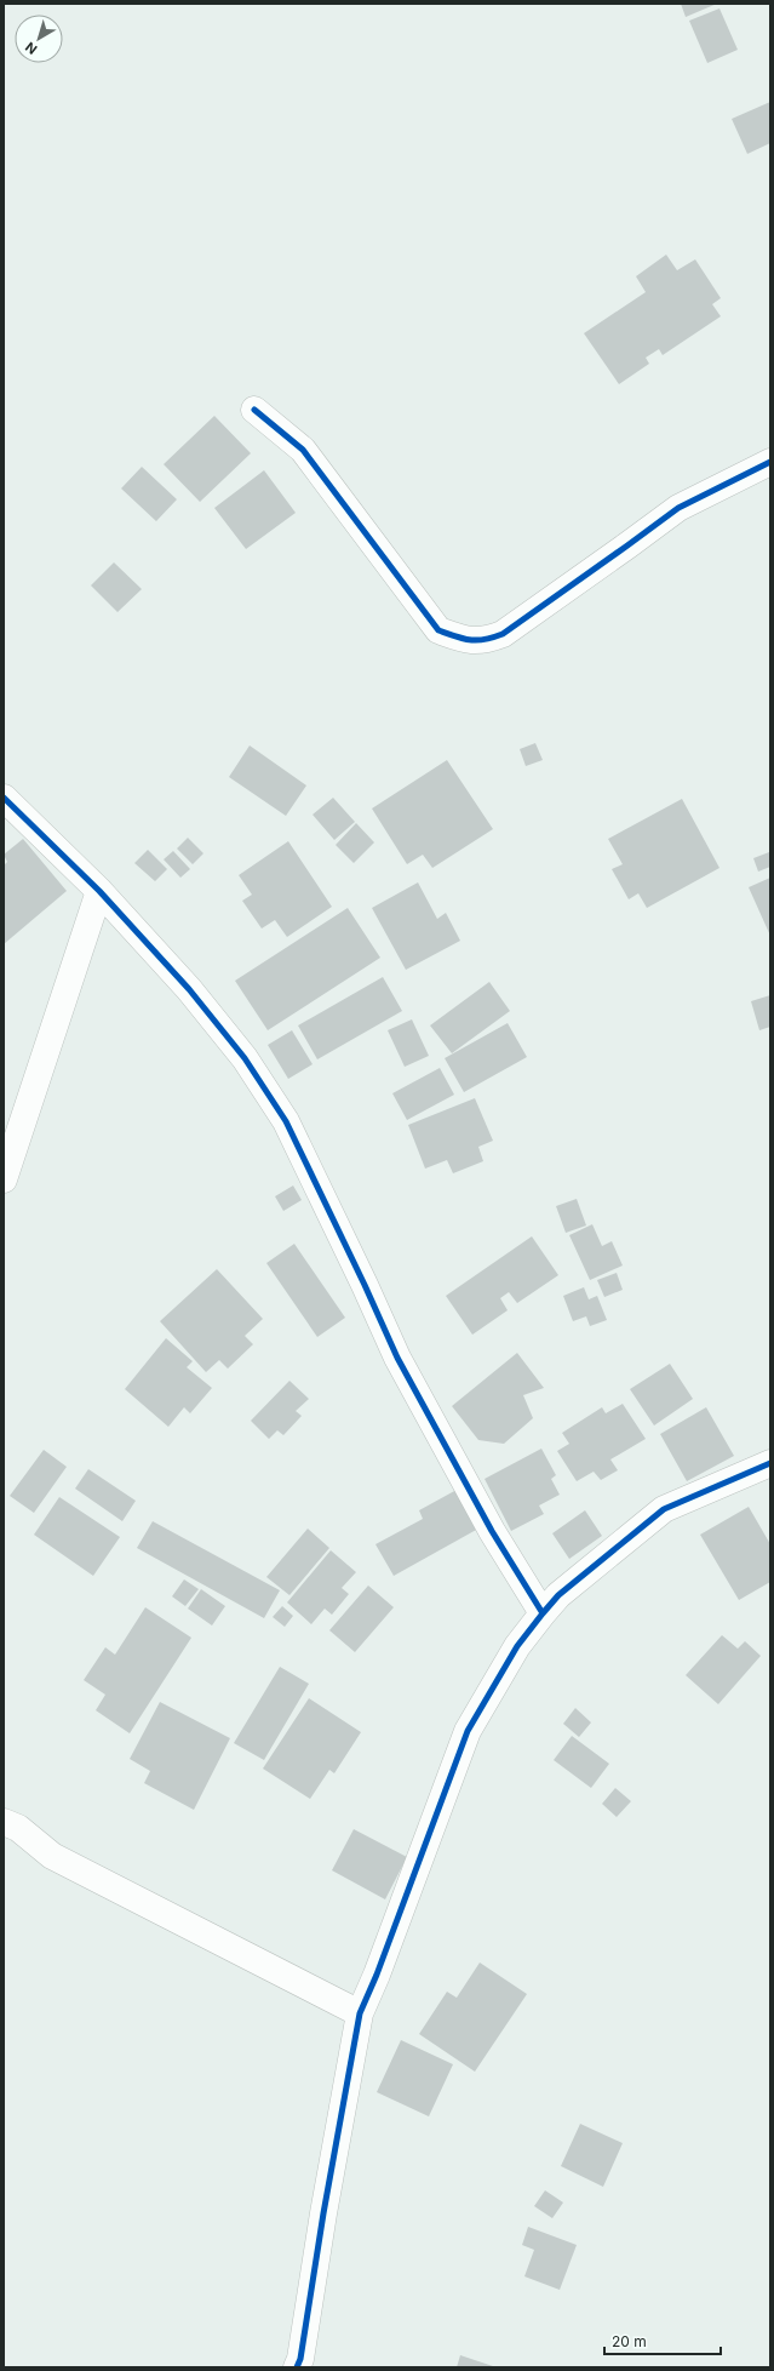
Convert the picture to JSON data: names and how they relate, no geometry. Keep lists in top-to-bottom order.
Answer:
{
  "scale_bar": "20 m",
  "north": "bottom left"
}
